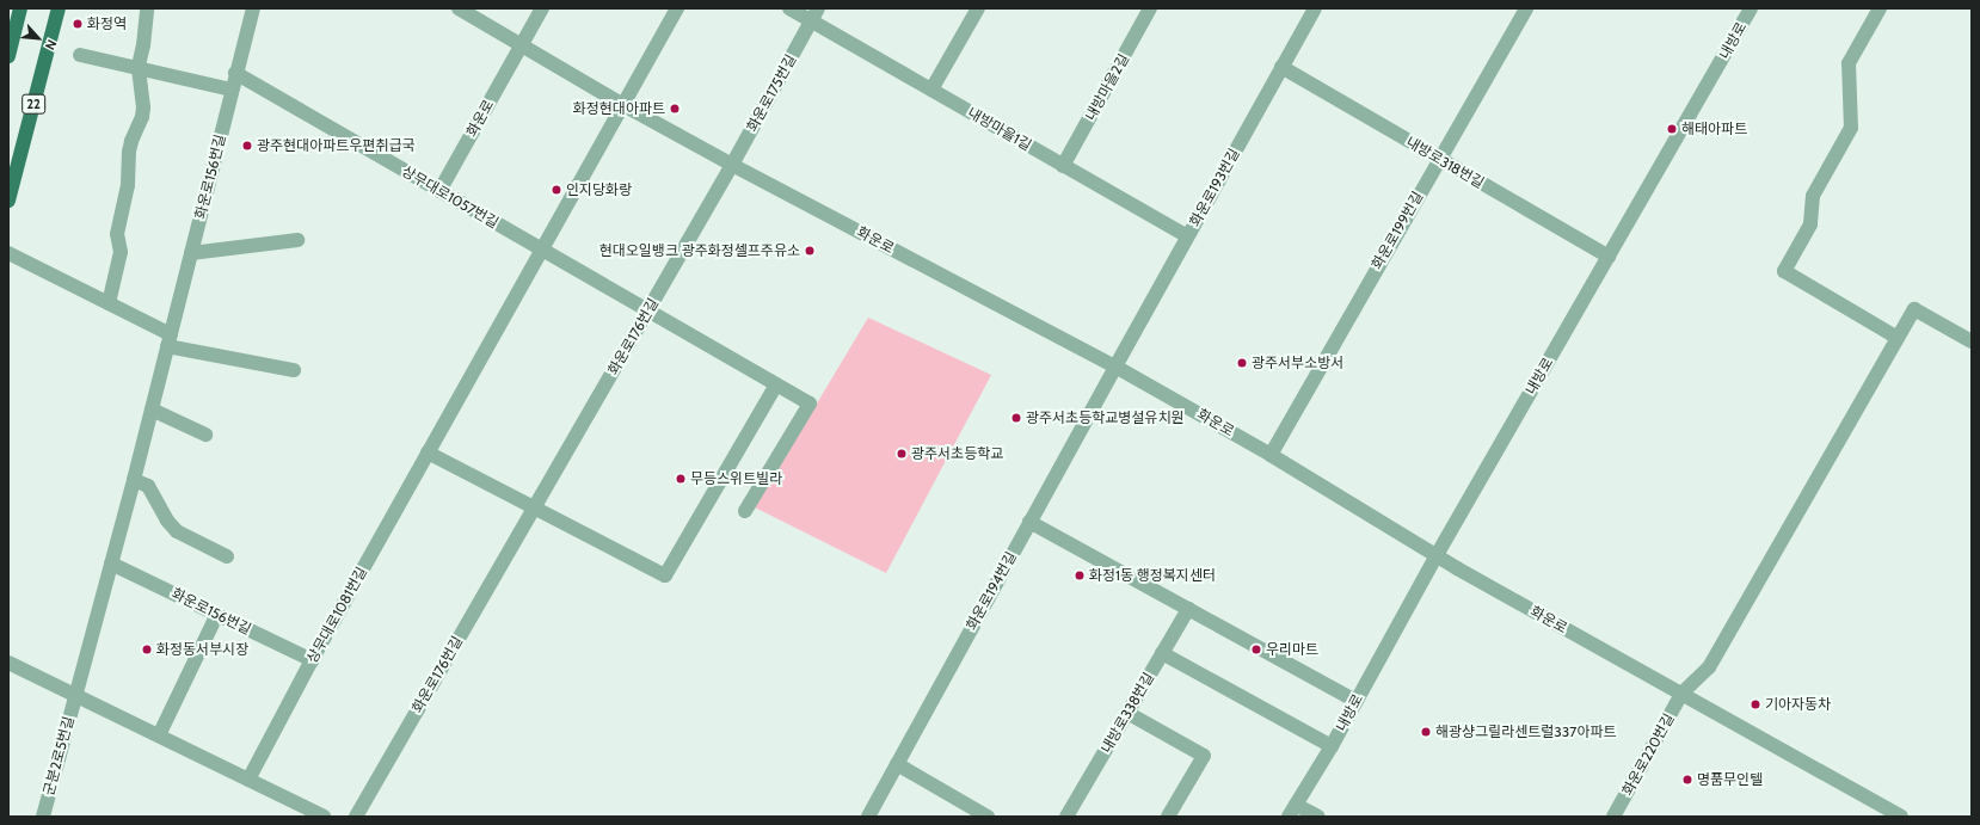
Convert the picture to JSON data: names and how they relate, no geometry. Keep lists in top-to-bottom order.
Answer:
{
  "streets": {
    "main road": ["22"],
    "street": [
      "내방로",
      "내방마을2길",
      "화운로175번길",
      "화운로",
      "내방마을1길",
      "내방로318번길",
      "화운로156번길",
      "화운로193번길",
      "상무대로1057번길",
      "화운로199번길",
      "화운로176번길",
      "화운로194번길",
      "상무대로1081번길",
      "내방로338번길",
      "화운로220번길",
      "군분2로5번길"
    ]
  },
  "crossings": [
    ["내방로", "화운로"],
    ["내방로", "내방로318번길"],
    ["내방로", "내방로338번길"],
    ["내방마을2길", "내방마을1길"],
    ["화운로175번길", "화운로"],
    ["화운로175번길", "내방마을1길"],
    ["화운로175번길", "화운로176번길"],
    ["화운로", "화운로193번길"],
    ["화운로", "상무대로1057번길"],
    ["화운로", "화운로199번길"],
    ["화운로", "화운로176번길"],
    ["화운로", "화운로194번길"],
    ["화운로", "화운로220번길"],
    ["내방마을1길", "화운로193번길"],
    ["내방로318번길", "화운로193번길"],
    ["내방로318번길", "화운로199번길"],
    ["화운로156번길", "상무대로1057번길"],
    ["화운로156번길", "상무대로1081번길"],
    ["화운로156번길", "군분2로5번길"],
    ["화운로193번길", "화운로194번길"],
    ["상무대로1057번길", "화운로176번길"]
  ],
  "places": [
    "화정역",
    "화정현대아파트",
    "해태아파트",
    "광주현대아파트우편취급국",
    "인지당화랑",
    "현대오일뱅크 광주화정셀프주유소",
    "광주서부소방서",
    "광주서초등학교병설유치원",
    "광주서초등학교",
    "무등스위트빌라",
    "화정1동 행정복지센터",
    "화정동서부시장",
    "우리마트",
    "기아자동차",
    "해광샹그릴라센트럴337아파트",
    "명품무인텔"
  ],
  "north": "bottom right"
}
